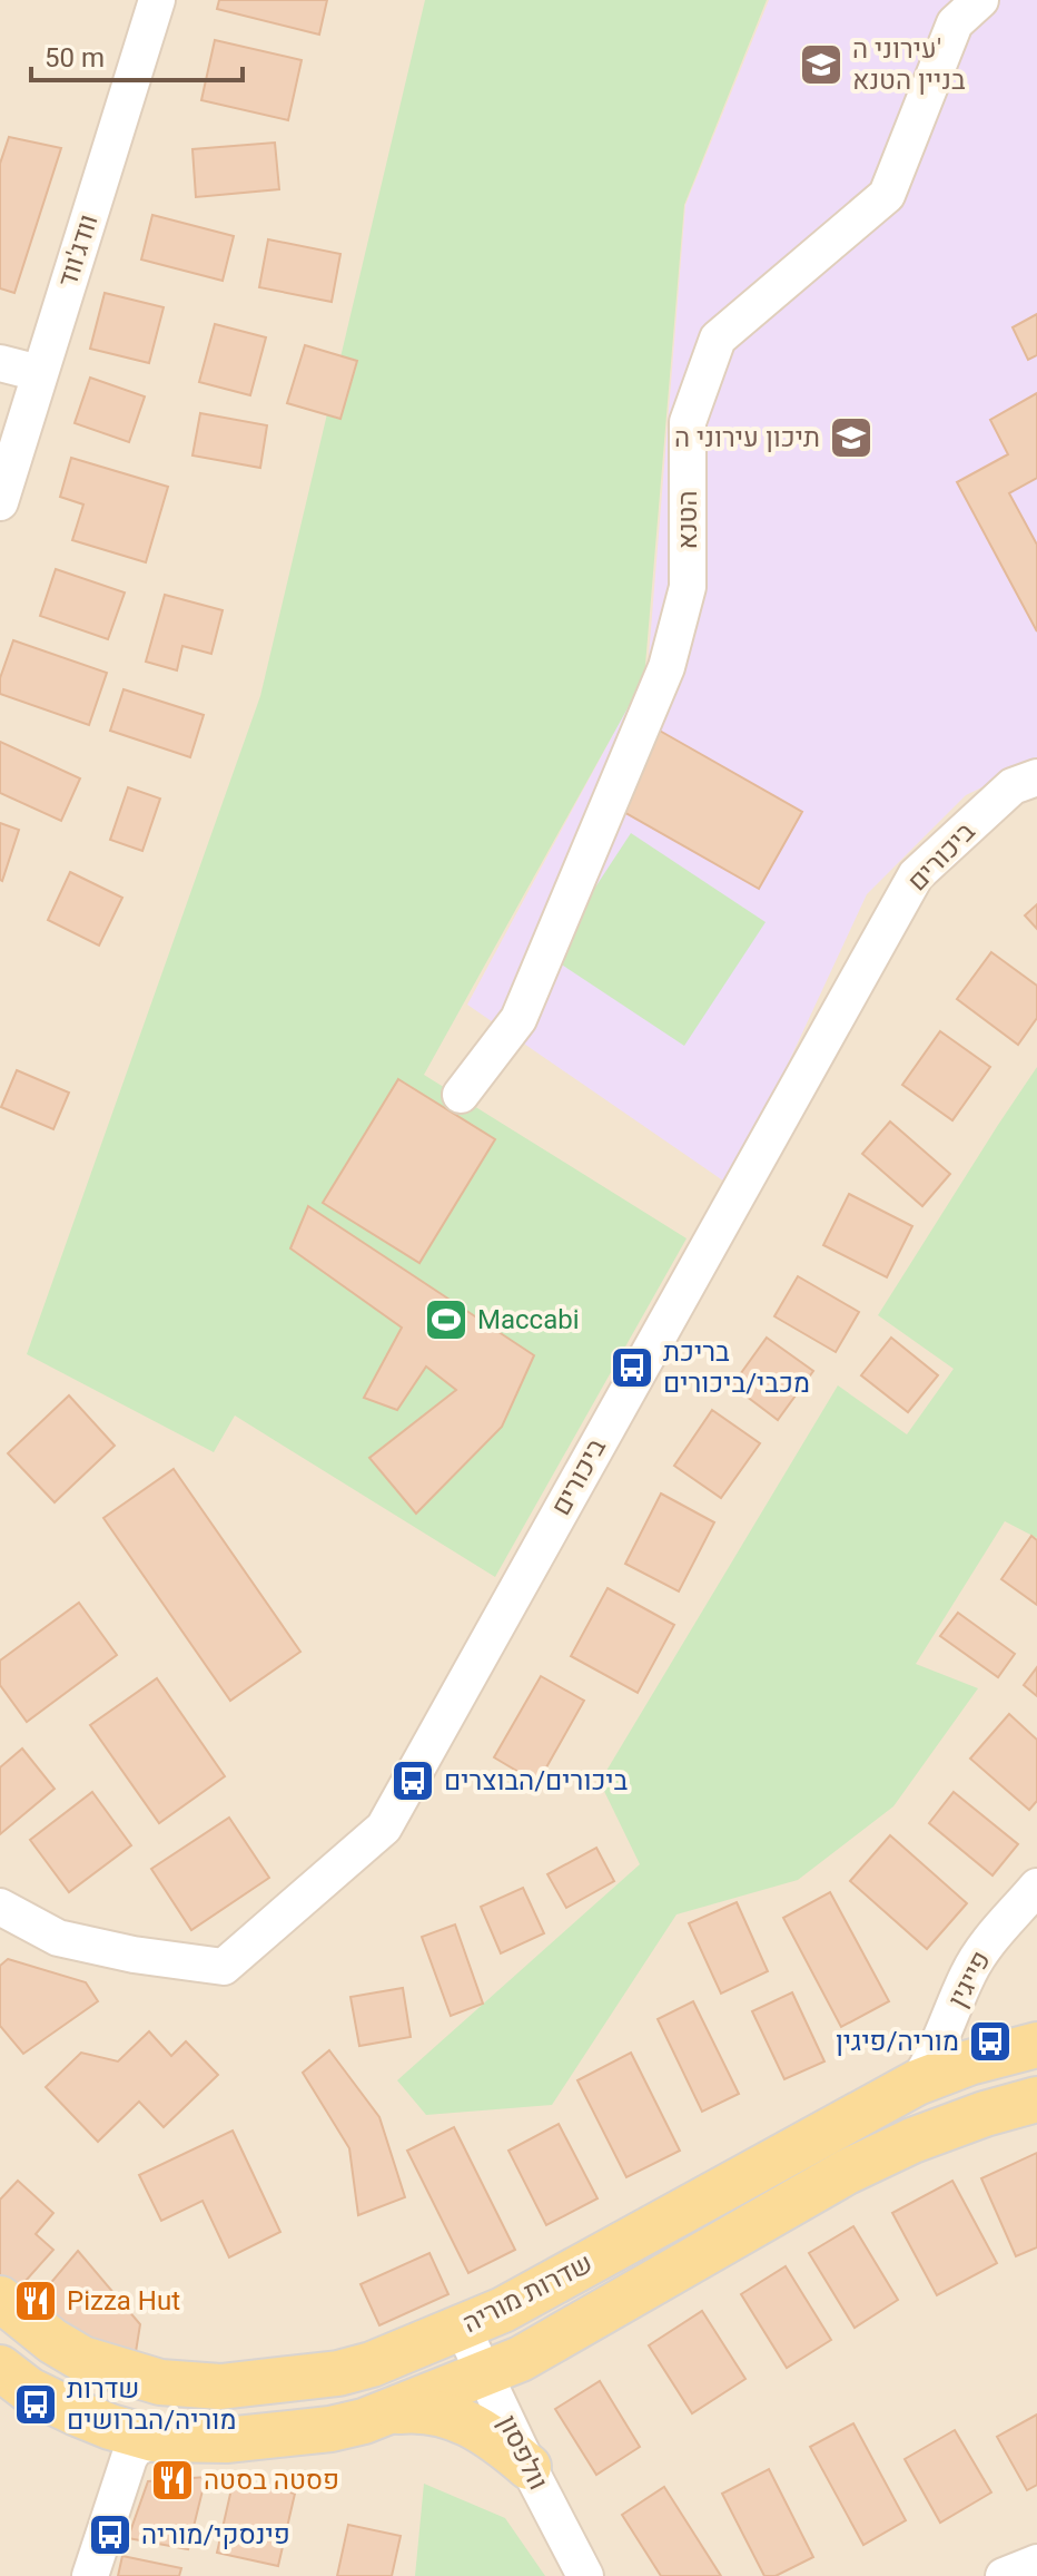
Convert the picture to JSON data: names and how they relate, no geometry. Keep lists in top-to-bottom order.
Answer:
{
  "streets": {
    "main road": ["שדרות מוריה"],
    "street": [
      "וודג'ווד",
      "הטנא",
      "ביכורים",
      "פייגין",
      "וולפסון"
    ]
  },
  "crossings": [
    ["פייגין", "שדרות מוריה"],
    ["שדרות מוריה", "וולפסון"]
  ],
  "places": {
    "school or university": ["עירוני ה' בניין הטנא", "תיכון עירוני ה"],
    "sports": ["Maccabi"],
    "bus stop": [
      "בריכת מכבי/ביכורים",
      "ביכורים/הבוצרים",
      "מוריה/פיגין",
      "שדרות מוריה/הברושים",
      "פינסקי/מוריה"
    ],
    "restaurant": ["Pizza Hut", "פסטה בסטה"]
  },
  "scale_bar": "50 m"
}
